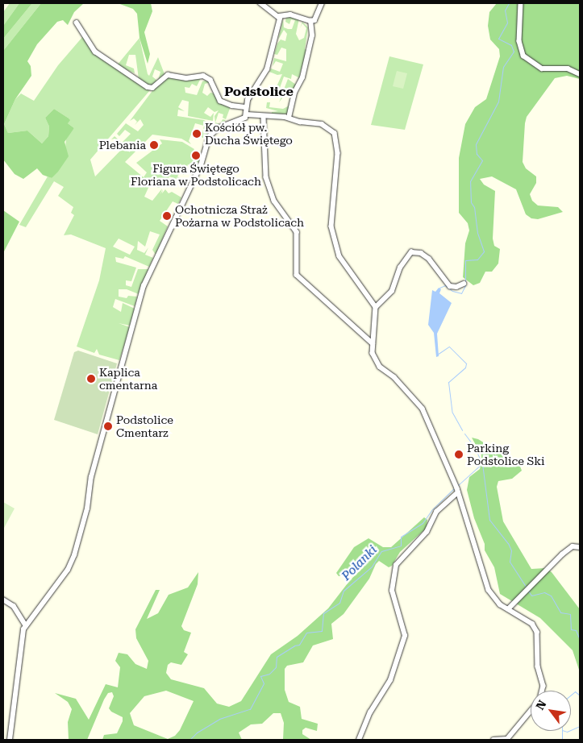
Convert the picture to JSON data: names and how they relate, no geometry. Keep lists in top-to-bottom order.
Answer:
{
  "districts": ["Podstolice"],
  "water": ["Polanki"],
  "places": [
    "Kościół pw. Ducha Świętego",
    "Plebania",
    "Figura Świętego Floriana w Podstolicach",
    "Ochotnicza Straż Pożarna w Podstolicach",
    "Kaplica cmentarna",
    "Podstolice Cmentarz",
    "Parking Podstolice Ski"
  ],
  "north": "top left"
}
